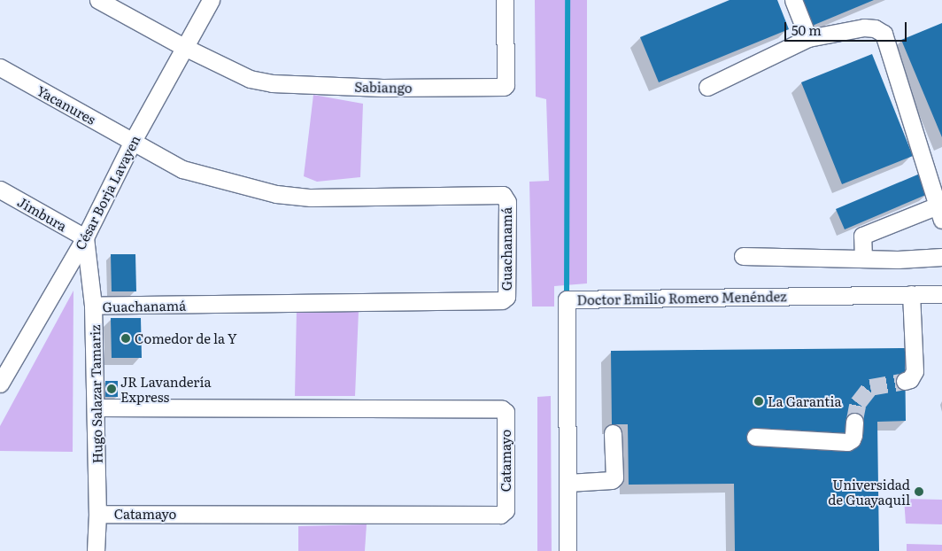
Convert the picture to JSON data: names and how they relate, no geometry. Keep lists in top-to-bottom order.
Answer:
{
  "streets": {
    "street": [
      "Sabiango",
      "Yacanures",
      "César Borja Lavayen",
      "Jimbura",
      "Guachanamá",
      "Doctor Emilio Romero Menéndez",
      "Hugo Salazar Tamariz",
      "Catamayo"
    ]
  },
  "crossings": [
    ["Sabiango", "César Borja Lavayen"],
    ["Yacanures", "César Borja Lavayen"],
    ["Yacanures", "Guachanamá"],
    ["César Borja Lavayen", "Jimbura"],
    ["César Borja Lavayen", "Guachanamá"],
    ["César Borja Lavayen", "Hugo Salazar Tamariz"],
    ["Jimbura", "Hugo Salazar Tamariz"],
    ["Guachanamá", "Hugo Salazar Tamariz"],
    ["Hugo Salazar Tamariz", "Catamayo"]
  ],
  "places": [
    "Comedor de la Y",
    "JR Lavandería Express",
    "La Garantia",
    "Universidad de Guayaquil"
  ],
  "scale_bar": "50 m"
}
